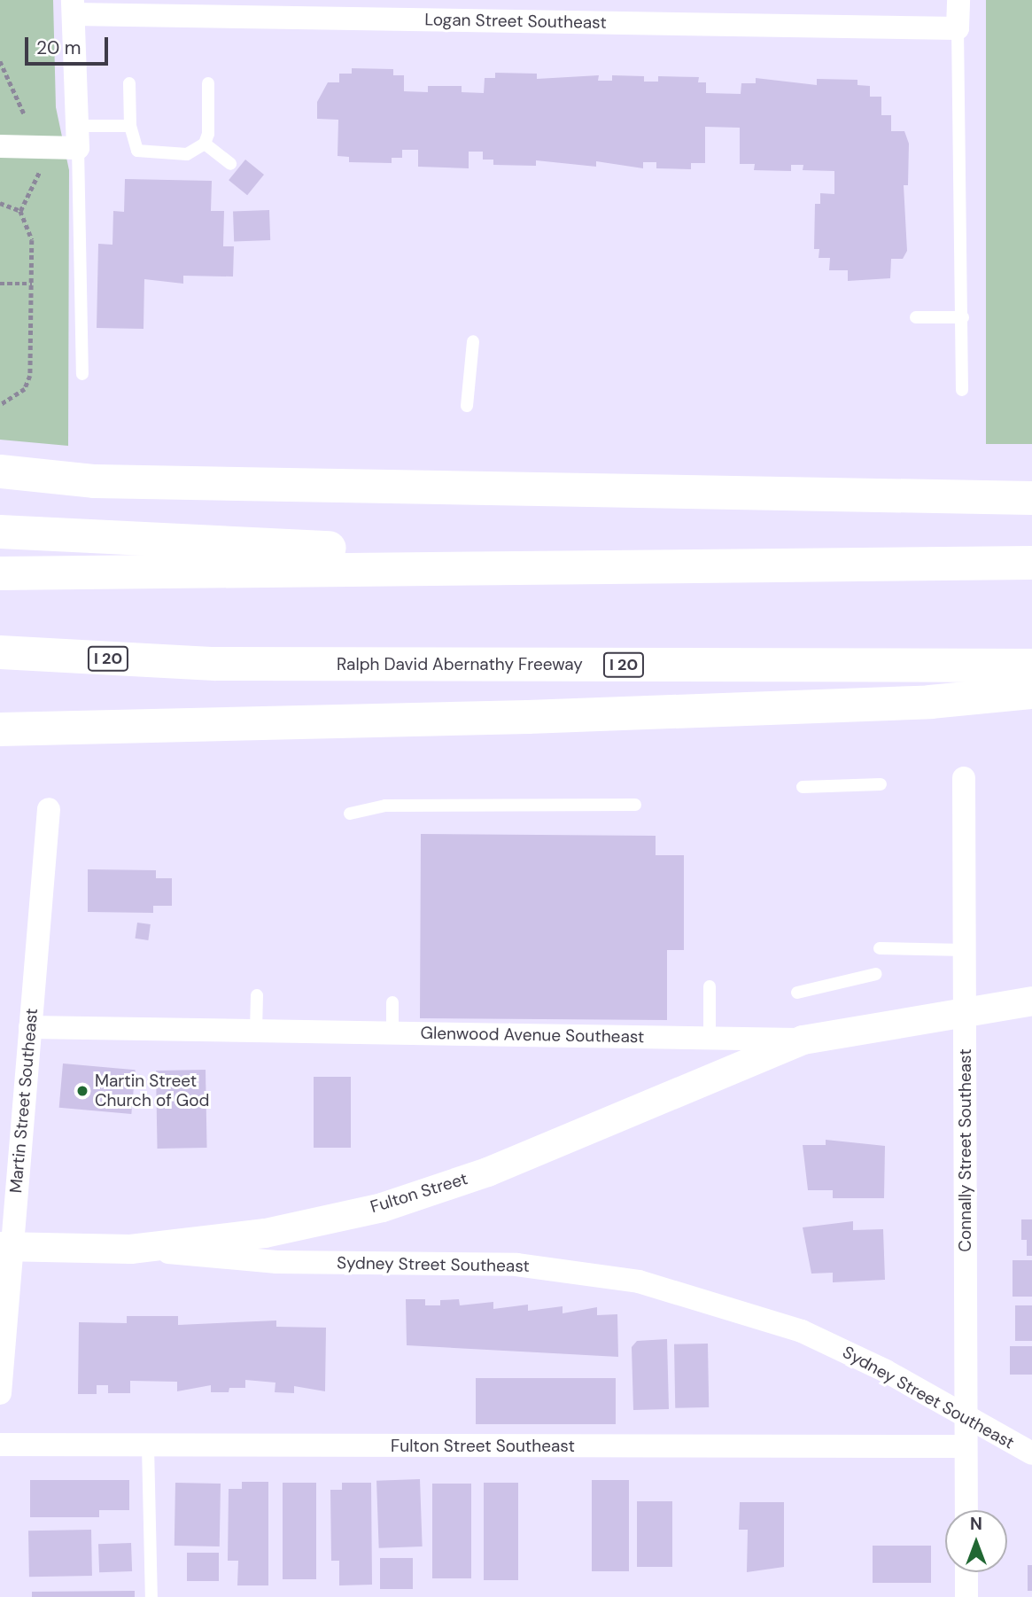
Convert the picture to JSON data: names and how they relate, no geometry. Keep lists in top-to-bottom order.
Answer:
{
  "streets": {
    "highway": ["I 20", "Ralph David Abernathy Freeway"],
    "street": [
      "Logan Street Southeast",
      "Glenwood Avenue Southeast",
      "Martin Street Southeast",
      "Connally Street Southeast",
      "Fulton Street",
      "Sydney Street Southeast",
      "Fulton Street Southeast"
    ]
  },
  "crossings": [
    ["Glenwood Avenue Southeast", "Martin Street Southeast"],
    ["Glenwood Avenue Southeast", "Connally Street Southeast"],
    ["Glenwood Avenue Southeast", "Fulton Street"],
    ["Martin Street Southeast", "Fulton Street"],
    ["Connally Street Southeast", "Sydney Street Southeast"],
    ["Connally Street Southeast", "Fulton Street Southeast"],
    ["Fulton Street", "Sydney Street Southeast"]
  ],
  "places": ["Martin Street Church of God"],
  "scale_bar": "20 m",
  "north": "top"
}
